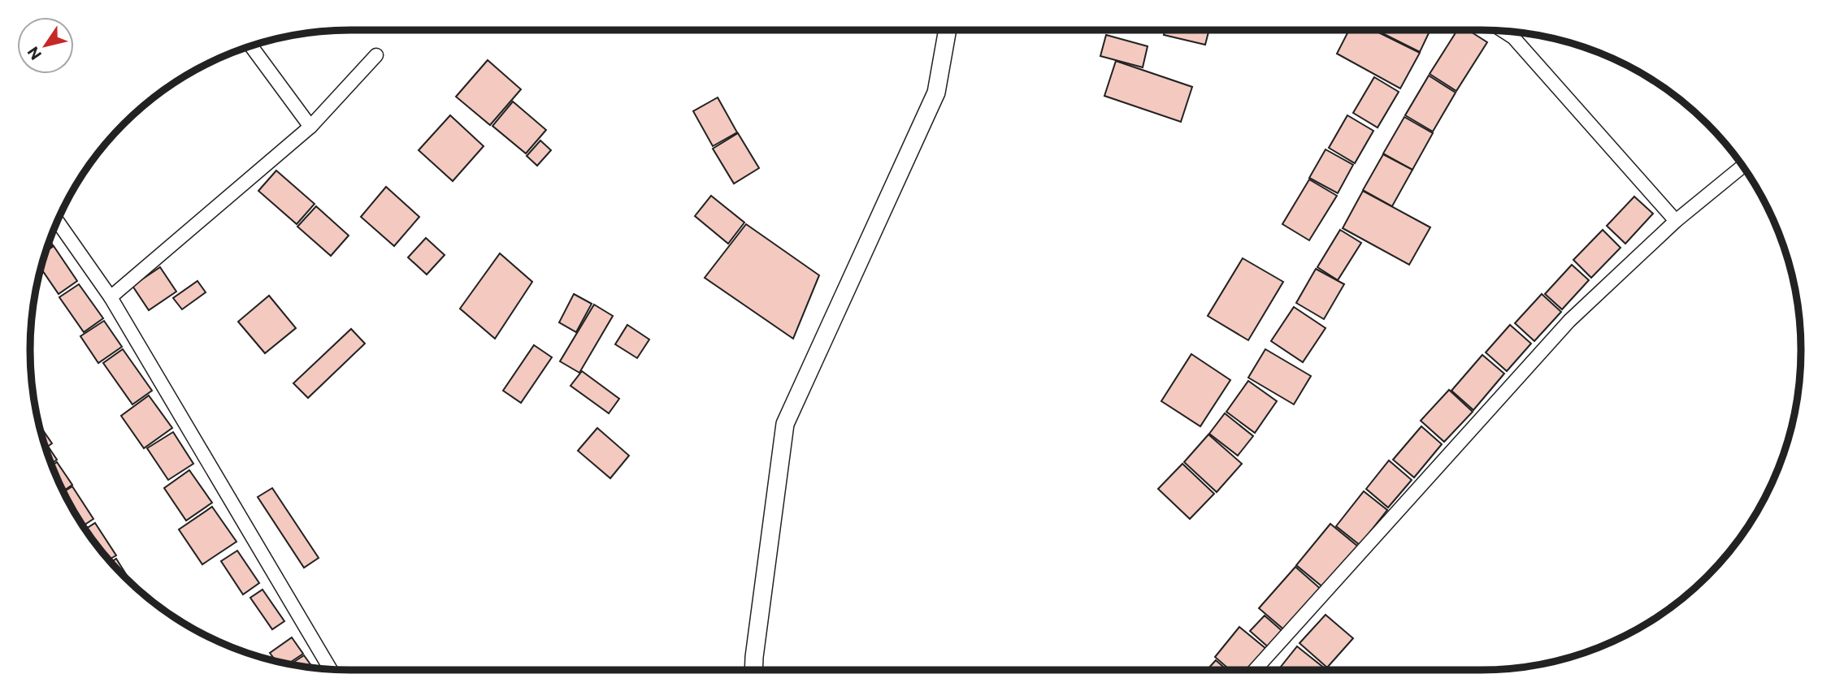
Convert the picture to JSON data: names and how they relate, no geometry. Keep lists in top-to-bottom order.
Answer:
{
  "north": "bottom left"
}
